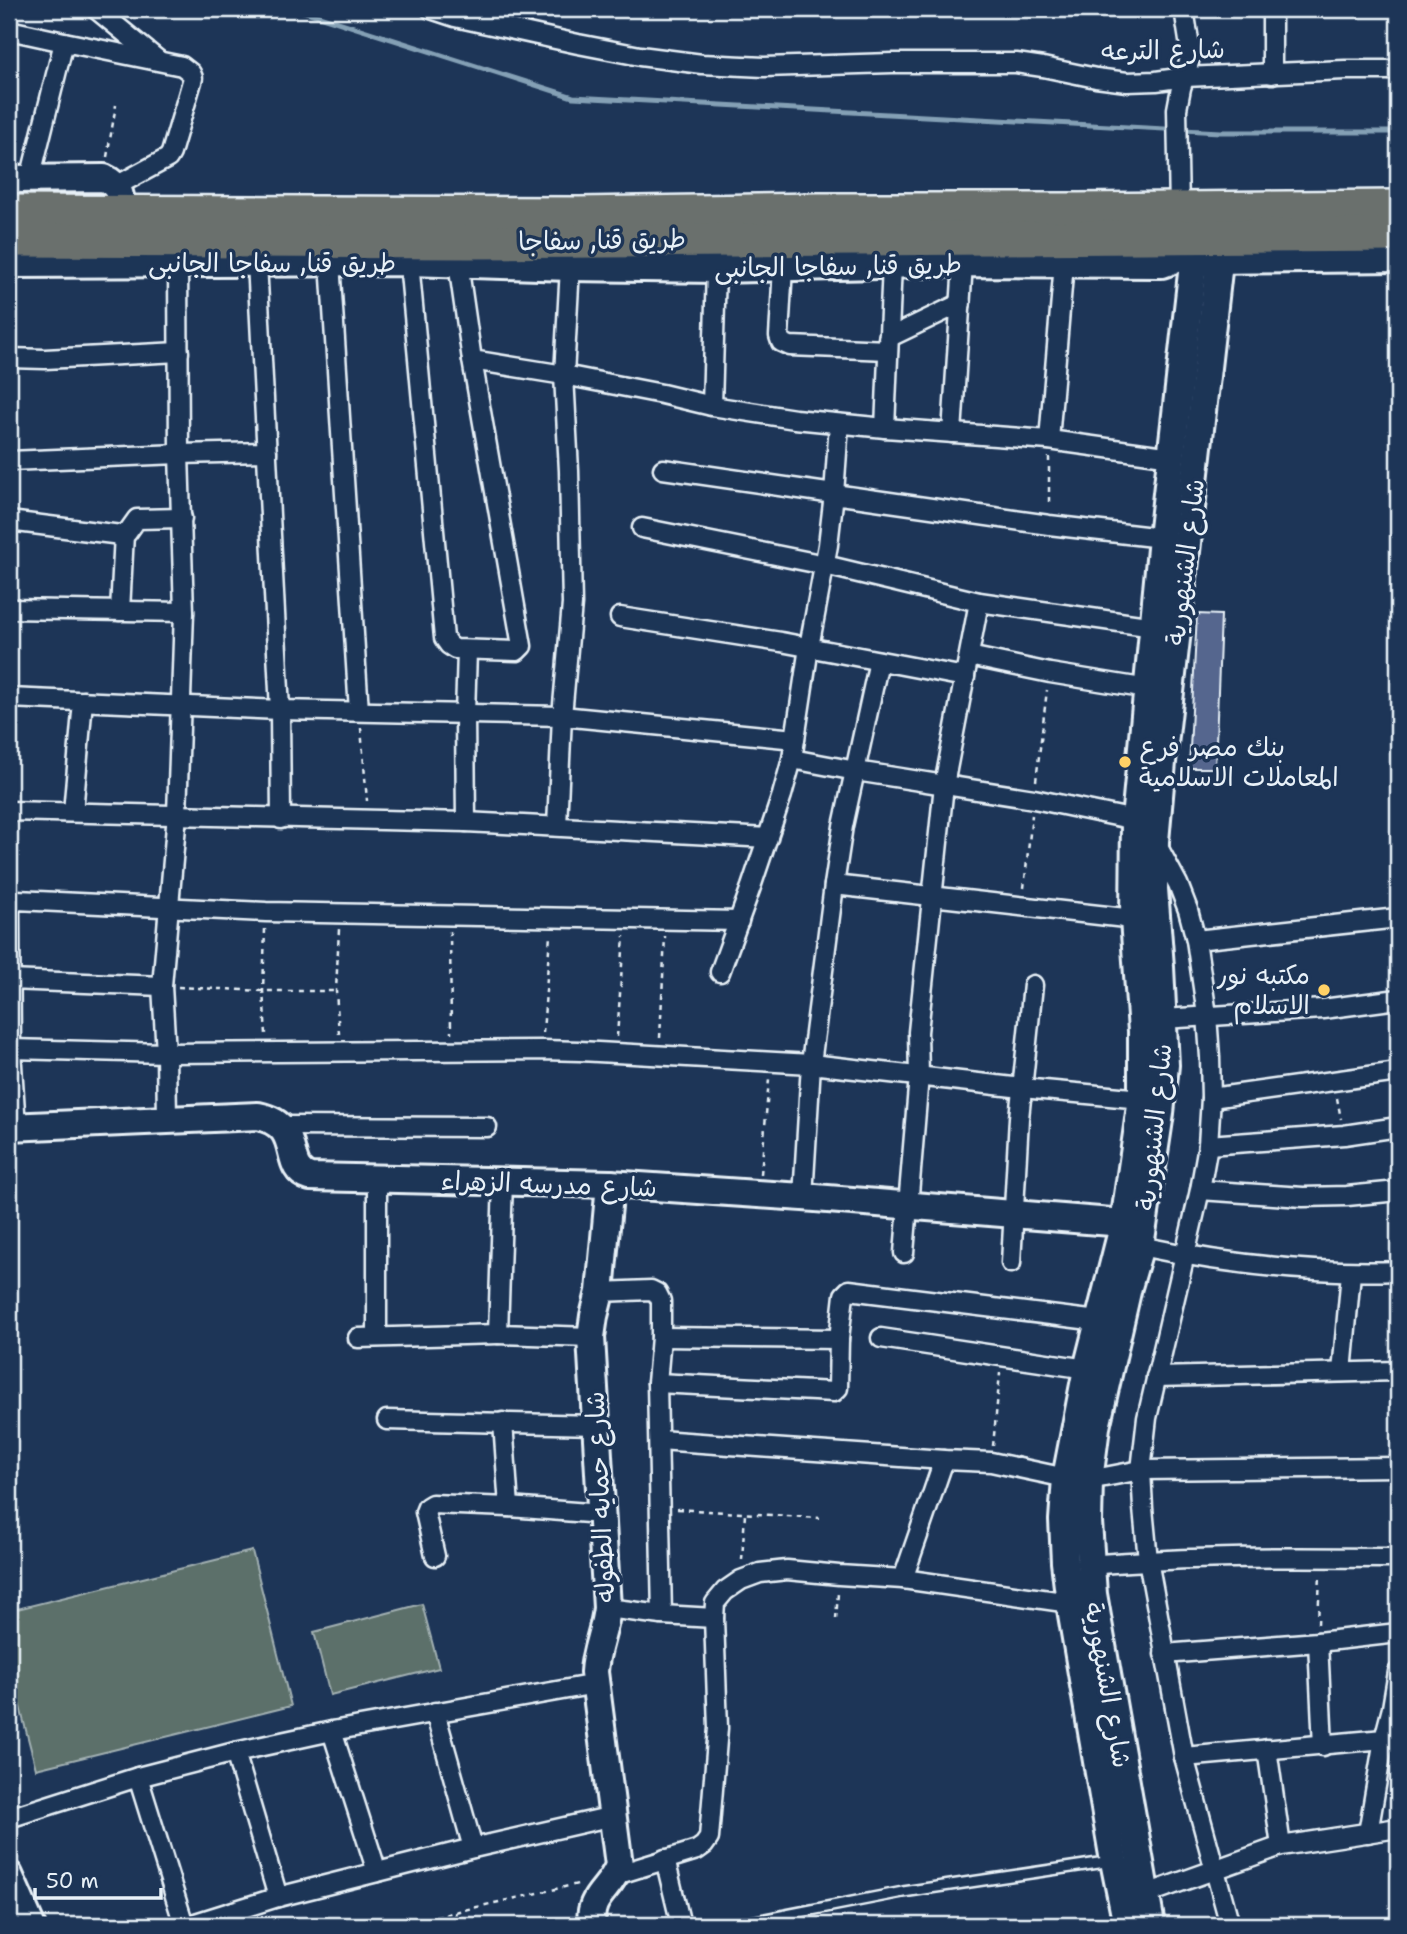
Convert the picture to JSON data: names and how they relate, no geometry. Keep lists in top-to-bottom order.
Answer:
{
  "streets": {
    "highway": ["طريق قنا, سفاجا"],
    "street": [
      "شارع الترعه",
      "طريق قنا, سفاجا الجانبى",
      "شارع الشنهورية",
      "شارع مدرسه الزهراء",
      "شارع حمايه الطفوله"
    ]
  },
  "crossings": [
    ["طريق قنا, سفاجا", "طريق قنا, سفاجا الجانبى"],
    ["طريق قنا, سفاجا", "شارع الشنهورية"],
    ["طريق قنا, سفاجا الجانبى", "شارع الشنهورية"],
    ["شارع الشنهورية", "شارع مدرسه الزهراء"],
    ["شارع مدرسه الزهراء", "شارع حمايه الطفوله"]
  ],
  "places": ["بنك مصر فرع المعاملات الاسلامية", "مكتبه نور الاسلام"],
  "scale_bar": "50 m"
}
